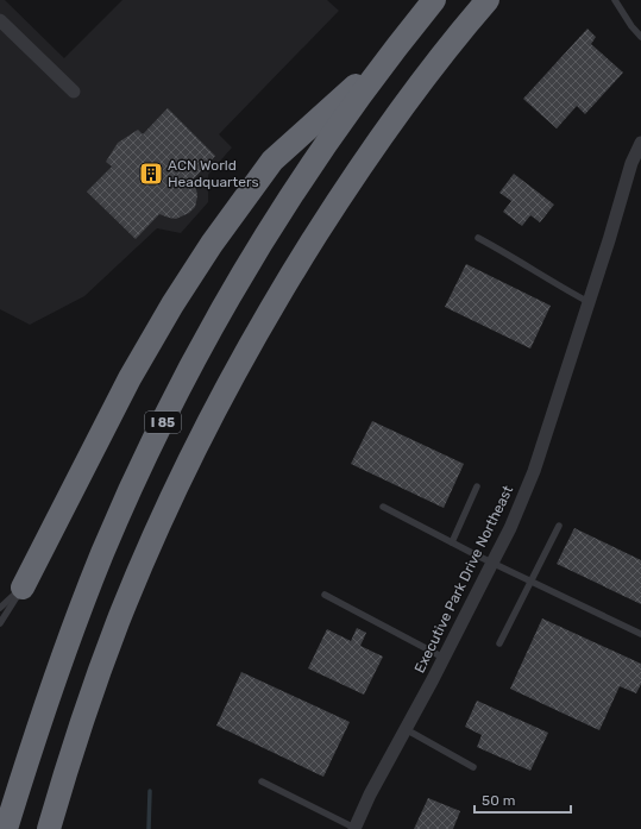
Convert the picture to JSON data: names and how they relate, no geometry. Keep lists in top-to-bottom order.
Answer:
{
  "streets": {
    "highway": ["I 85"],
    "street": ["Executive Park Drive Northeast"]
  },
  "places": {
    "building": ["ACN World Headquarters"]
  },
  "scale_bar": "50 m"
}
